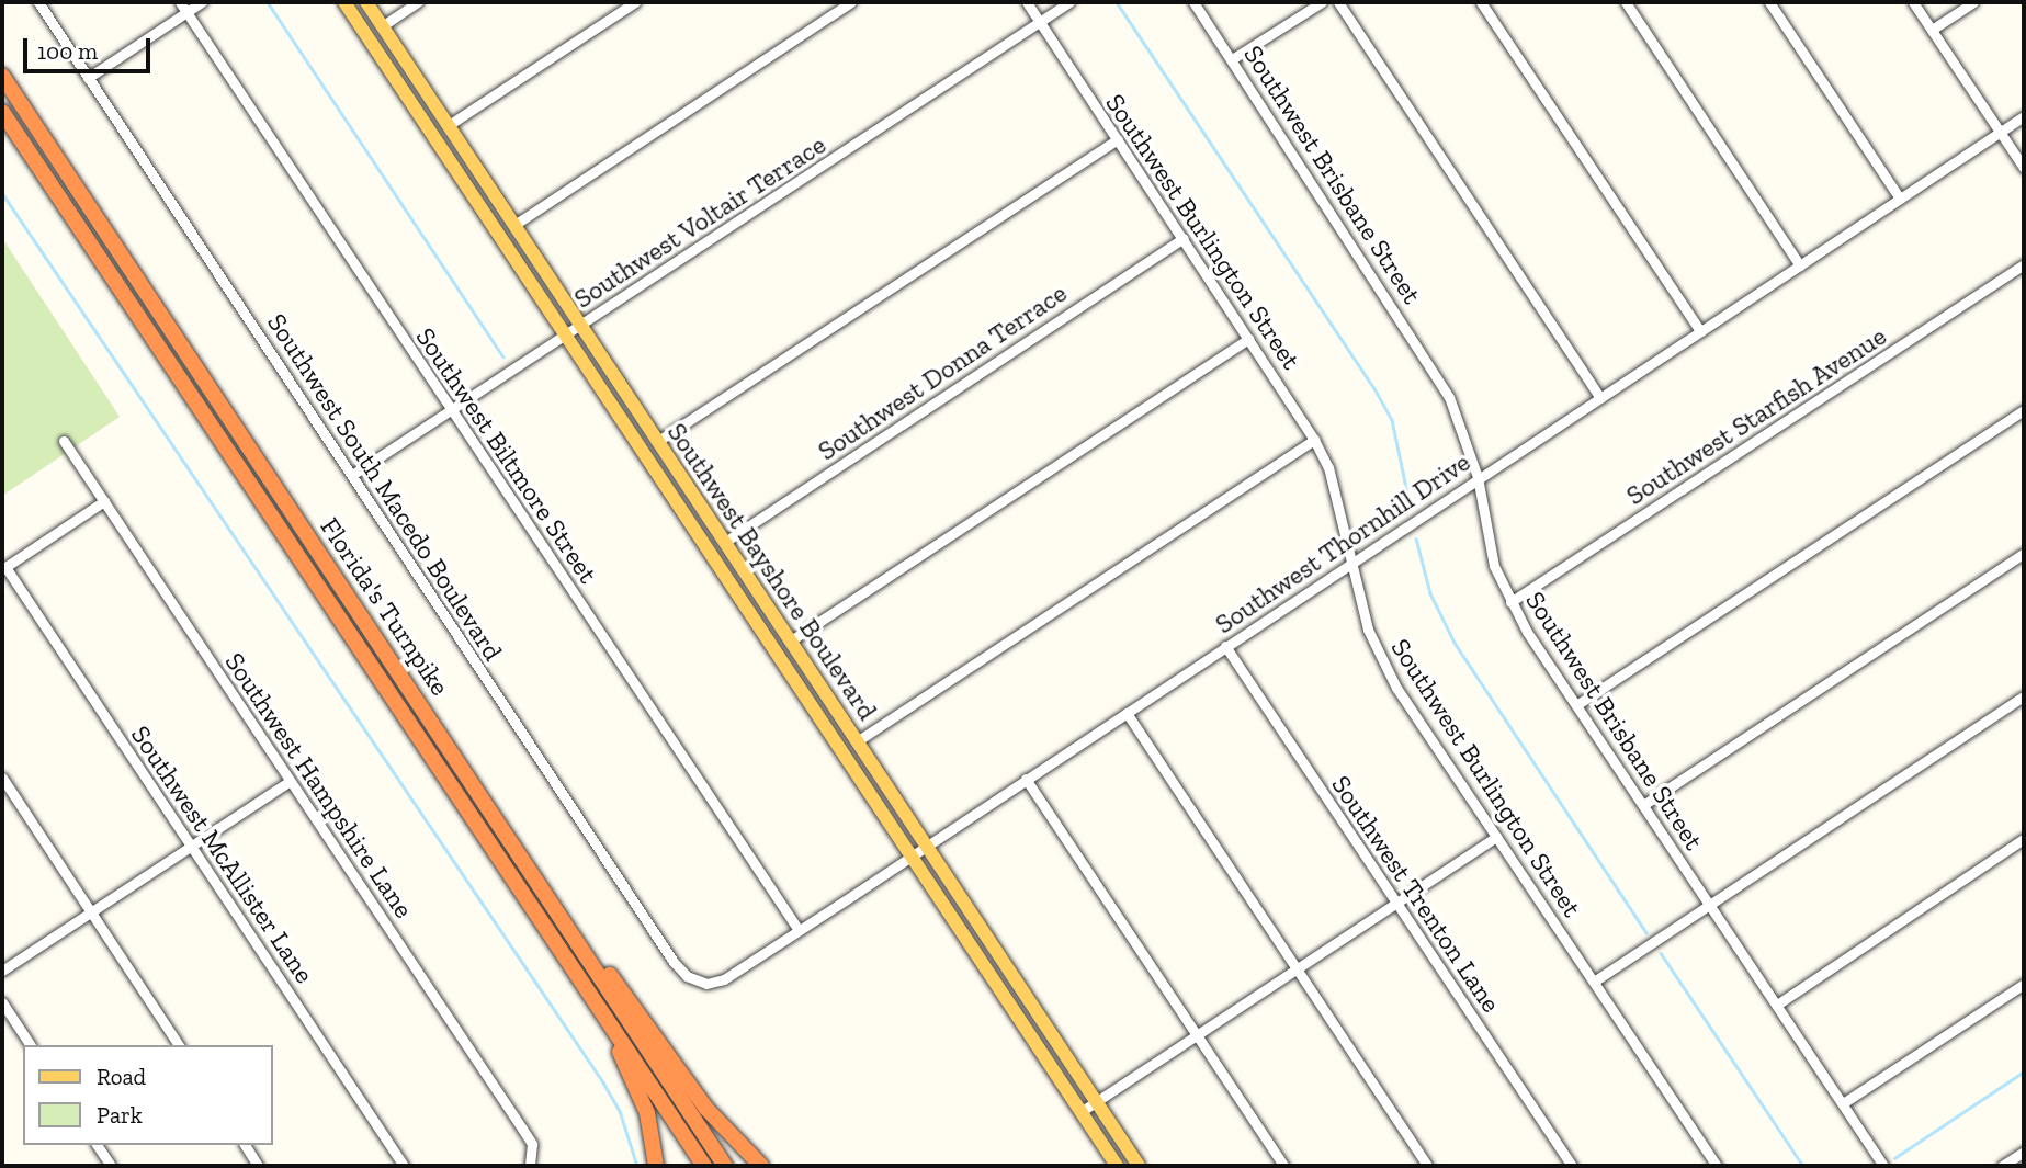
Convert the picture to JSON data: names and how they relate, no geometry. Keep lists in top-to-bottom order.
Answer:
{
  "streets": {
    "highway": ["Florida's Turnpike"],
    "main road": ["Southwest Bayshore Boulevard"],
    "street": [
      "Southwest Brisbane Street",
      "Southwest Voltair Terrace",
      "Southwest Burlington Street",
      "Southwest Donna Terrace",
      "Southwest Starfish Avenue",
      "Southwest Biltmore Street",
      "Southwest South Macedo Boulevard",
      "Southwest Thornhill Drive",
      "Southwest Hampshire Lane",
      "Southwest McAllister Lane",
      "Southwest Trenton Lane"
    ]
  },
  "crossings": [
    ["Southwest Brisbane Street", "Southwest Starfish Avenue"],
    ["Southwest Brisbane Street", "Southwest Thornhill Drive"],
    ["Southwest Voltair Terrace", "Southwest Burlington Street"],
    ["Southwest Voltair Terrace", "Southwest Biltmore Street"],
    ["Southwest Voltair Terrace", "Southwest South Macedo Boulevard"],
    ["Southwest Voltair Terrace", "Southwest Bayshore Boulevard"],
    ["Southwest Burlington Street", "Southwest Donna Terrace"],
    ["Southwest Burlington Street", "Southwest Thornhill Drive"],
    ["Southwest Donna Terrace", "Southwest Bayshore Boulevard"],
    ["Southwest Biltmore Street", "Southwest Thornhill Drive"],
    ["Southwest South Macedo Boulevard", "Southwest Thornhill Drive"],
    ["Southwest Thornhill Drive", "Southwest Bayshore Boulevard"],
    ["Southwest Thornhill Drive", "Southwest Trenton Lane"]
  ],
  "legend": ["Road", "Park"],
  "scale_bar": "100 m"
}
